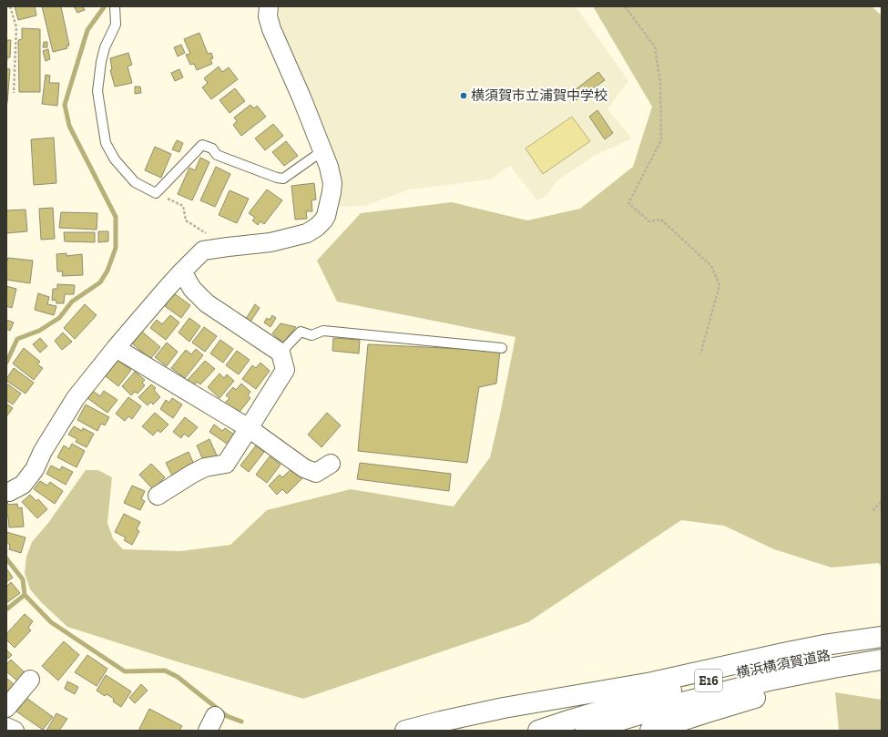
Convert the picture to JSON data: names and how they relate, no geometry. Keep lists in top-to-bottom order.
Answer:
{
  "streets": {
    "highway": ["横浜横須賀道路", "E16"]
  },
  "places": ["横須賀市立浦賀中学校"]
}
